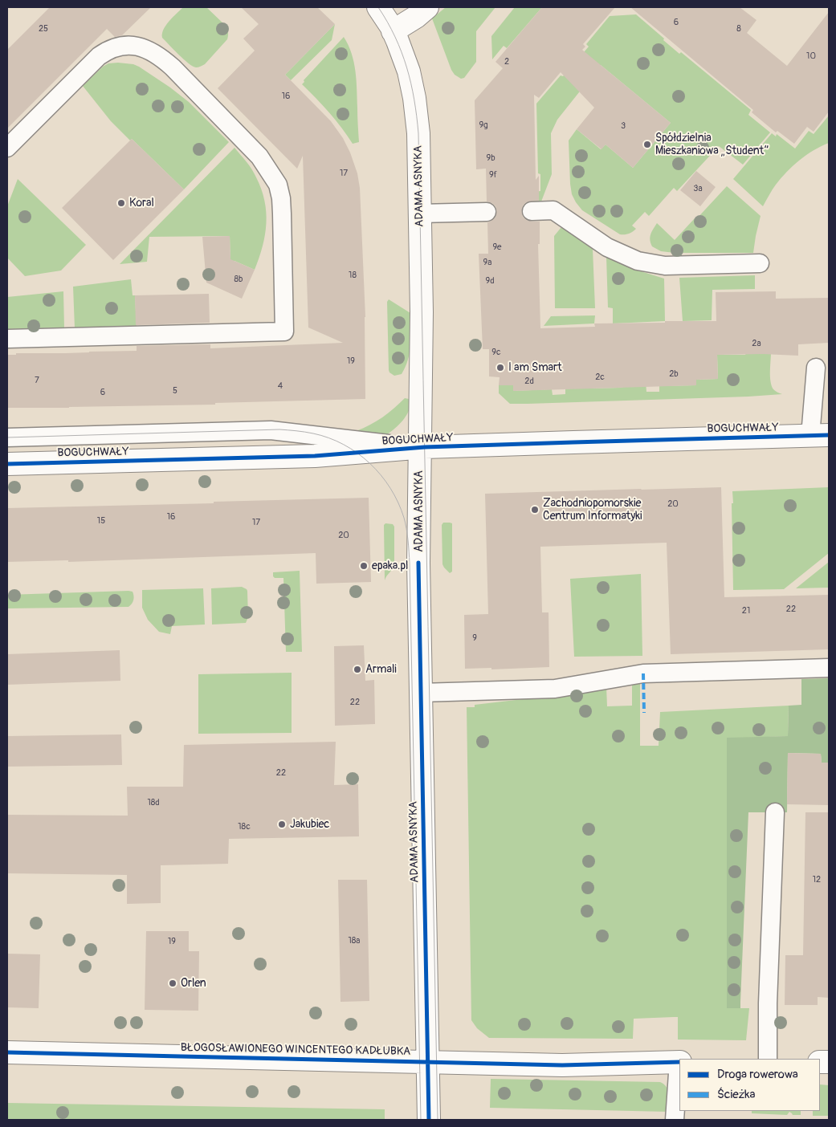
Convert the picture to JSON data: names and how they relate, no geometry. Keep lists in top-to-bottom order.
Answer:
{
  "streets": {
    "street": ["ADAMA ASNYKA", "BOGUCHWAŁY", "BŁOGOSŁAWIONEGO WINCENTEGO KADŁUBKA"]
  },
  "crossings": [
    ["ADAMA ASNYKA", "BOGUCHWAŁY"],
    ["ADAMA ASNYKA", "BŁOGOSŁAWIONEGO WINCENTEGO KADŁUBKA"]
  ],
  "places": [
    "Spółdzielnia Mieszkaniowa „Student”",
    "Koral",
    "I am Smart",
    "Zachodniopomorskie Centrum Informatyki",
    "epaka.pl",
    "Armali",
    "Jakubiec",
    "Orlen"
  ],
  "house_numbers": [
    "6",
    "25",
    "8",
    "10",
    "2",
    "16",
    "9g",
    "3",
    "9b",
    "17",
    "9f",
    "3a",
    "9e",
    "9a",
    "18",
    "8b",
    "9d",
    "2a",
    "9c",
    "19",
    "2b",
    "2c",
    "7",
    "2d",
    "4",
    "5",
    "6",
    "20",
    "16",
    "15",
    "17",
    "20",
    "22",
    "21",
    "9",
    "22",
    "22",
    "18d",
    "18c",
    "12",
    "18a",
    "19"
  ],
  "legend": ["Droga rowerowa", "Ścieżka"]
}
